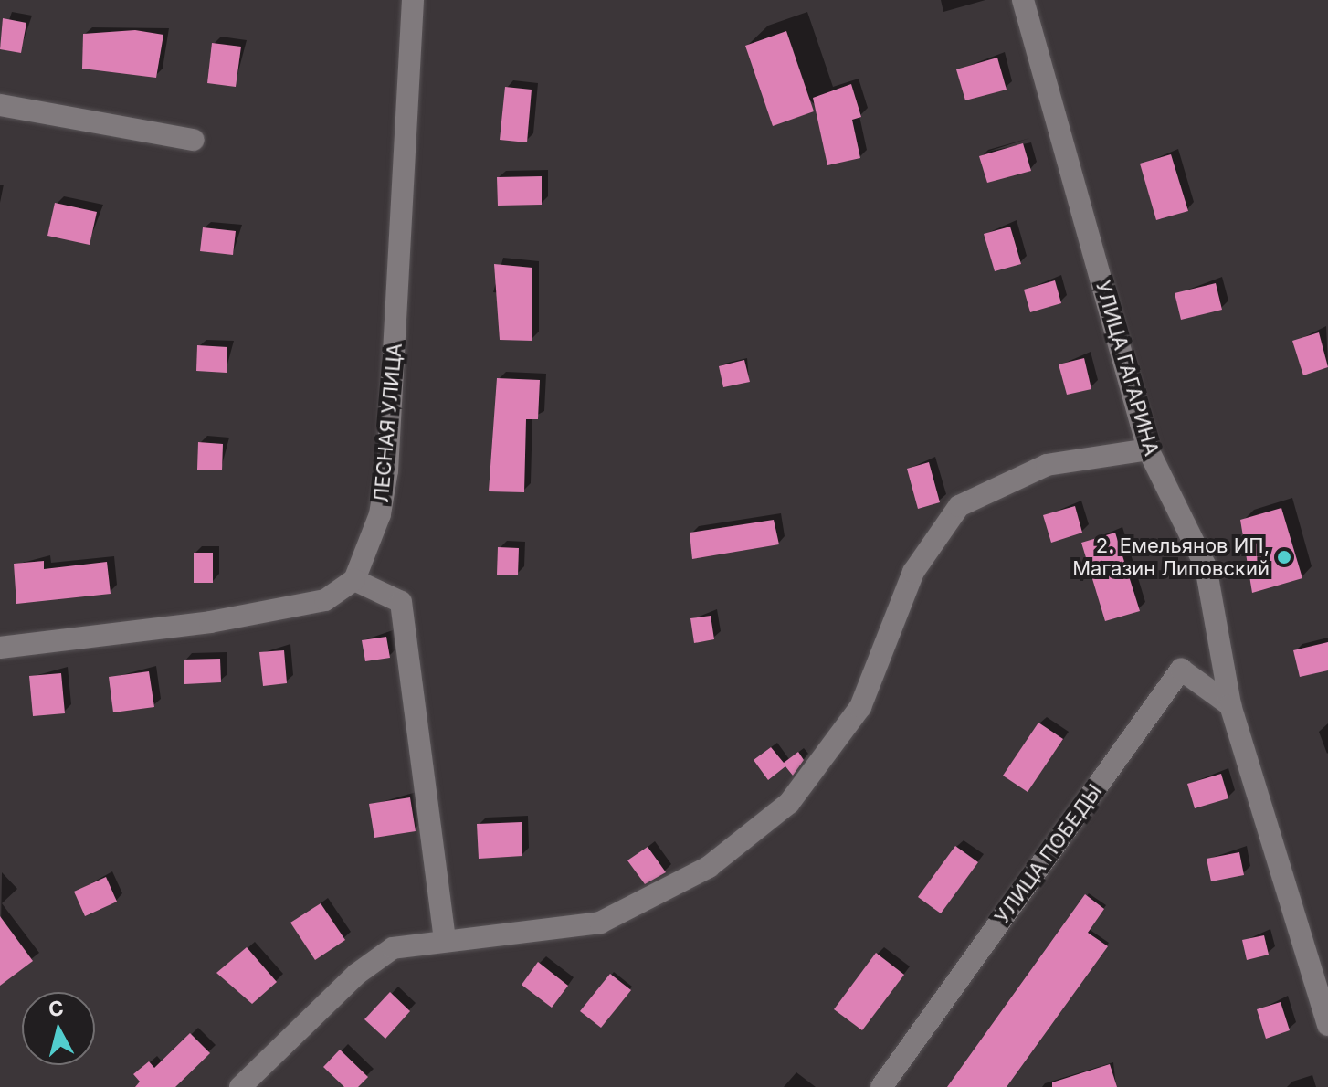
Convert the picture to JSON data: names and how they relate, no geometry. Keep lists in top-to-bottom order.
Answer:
{
  "streets": {
    "street": ["УЛИЦА ГАГАРИНА", "ЛЕСНАЯ УЛИЦА", "УЛИЦА ПОБЕДЫ"]
  },
  "crossings": [
    ["УЛИЦА ГАГАРИНА", "УЛИЦА ПОБЕДЫ"]
  ],
  "places": ["2. Емельянов ИП, Магазин Липовский"],
  "north": "top"
}
